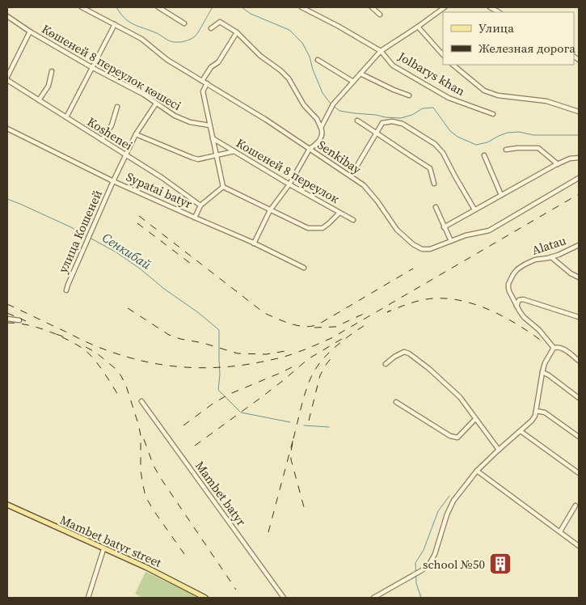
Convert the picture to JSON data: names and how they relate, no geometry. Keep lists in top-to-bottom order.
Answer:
{
  "streets": {
    "main road": ["Mambet batyr street"],
    "street": [
      "Көшеней 8 переулок көшесі",
      "Jolbarys khan",
      "Koshenei",
      "Senkibay",
      "Кошеней 8 переулок",
      "Sypatai batyr",
      "улица Кошеней",
      "Alatau",
      "Mambet batyr"
    ]
  },
  "crossings": [
    ["Koshenei", "улица Кошеней"],
    ["Sypatai batyr", "улица Кошеней"]
  ],
  "water": ["Сенкибай"],
  "places": {
    "building": ["school №50"]
  },
  "legend": ["Улица", "Железная дорога"]
}
